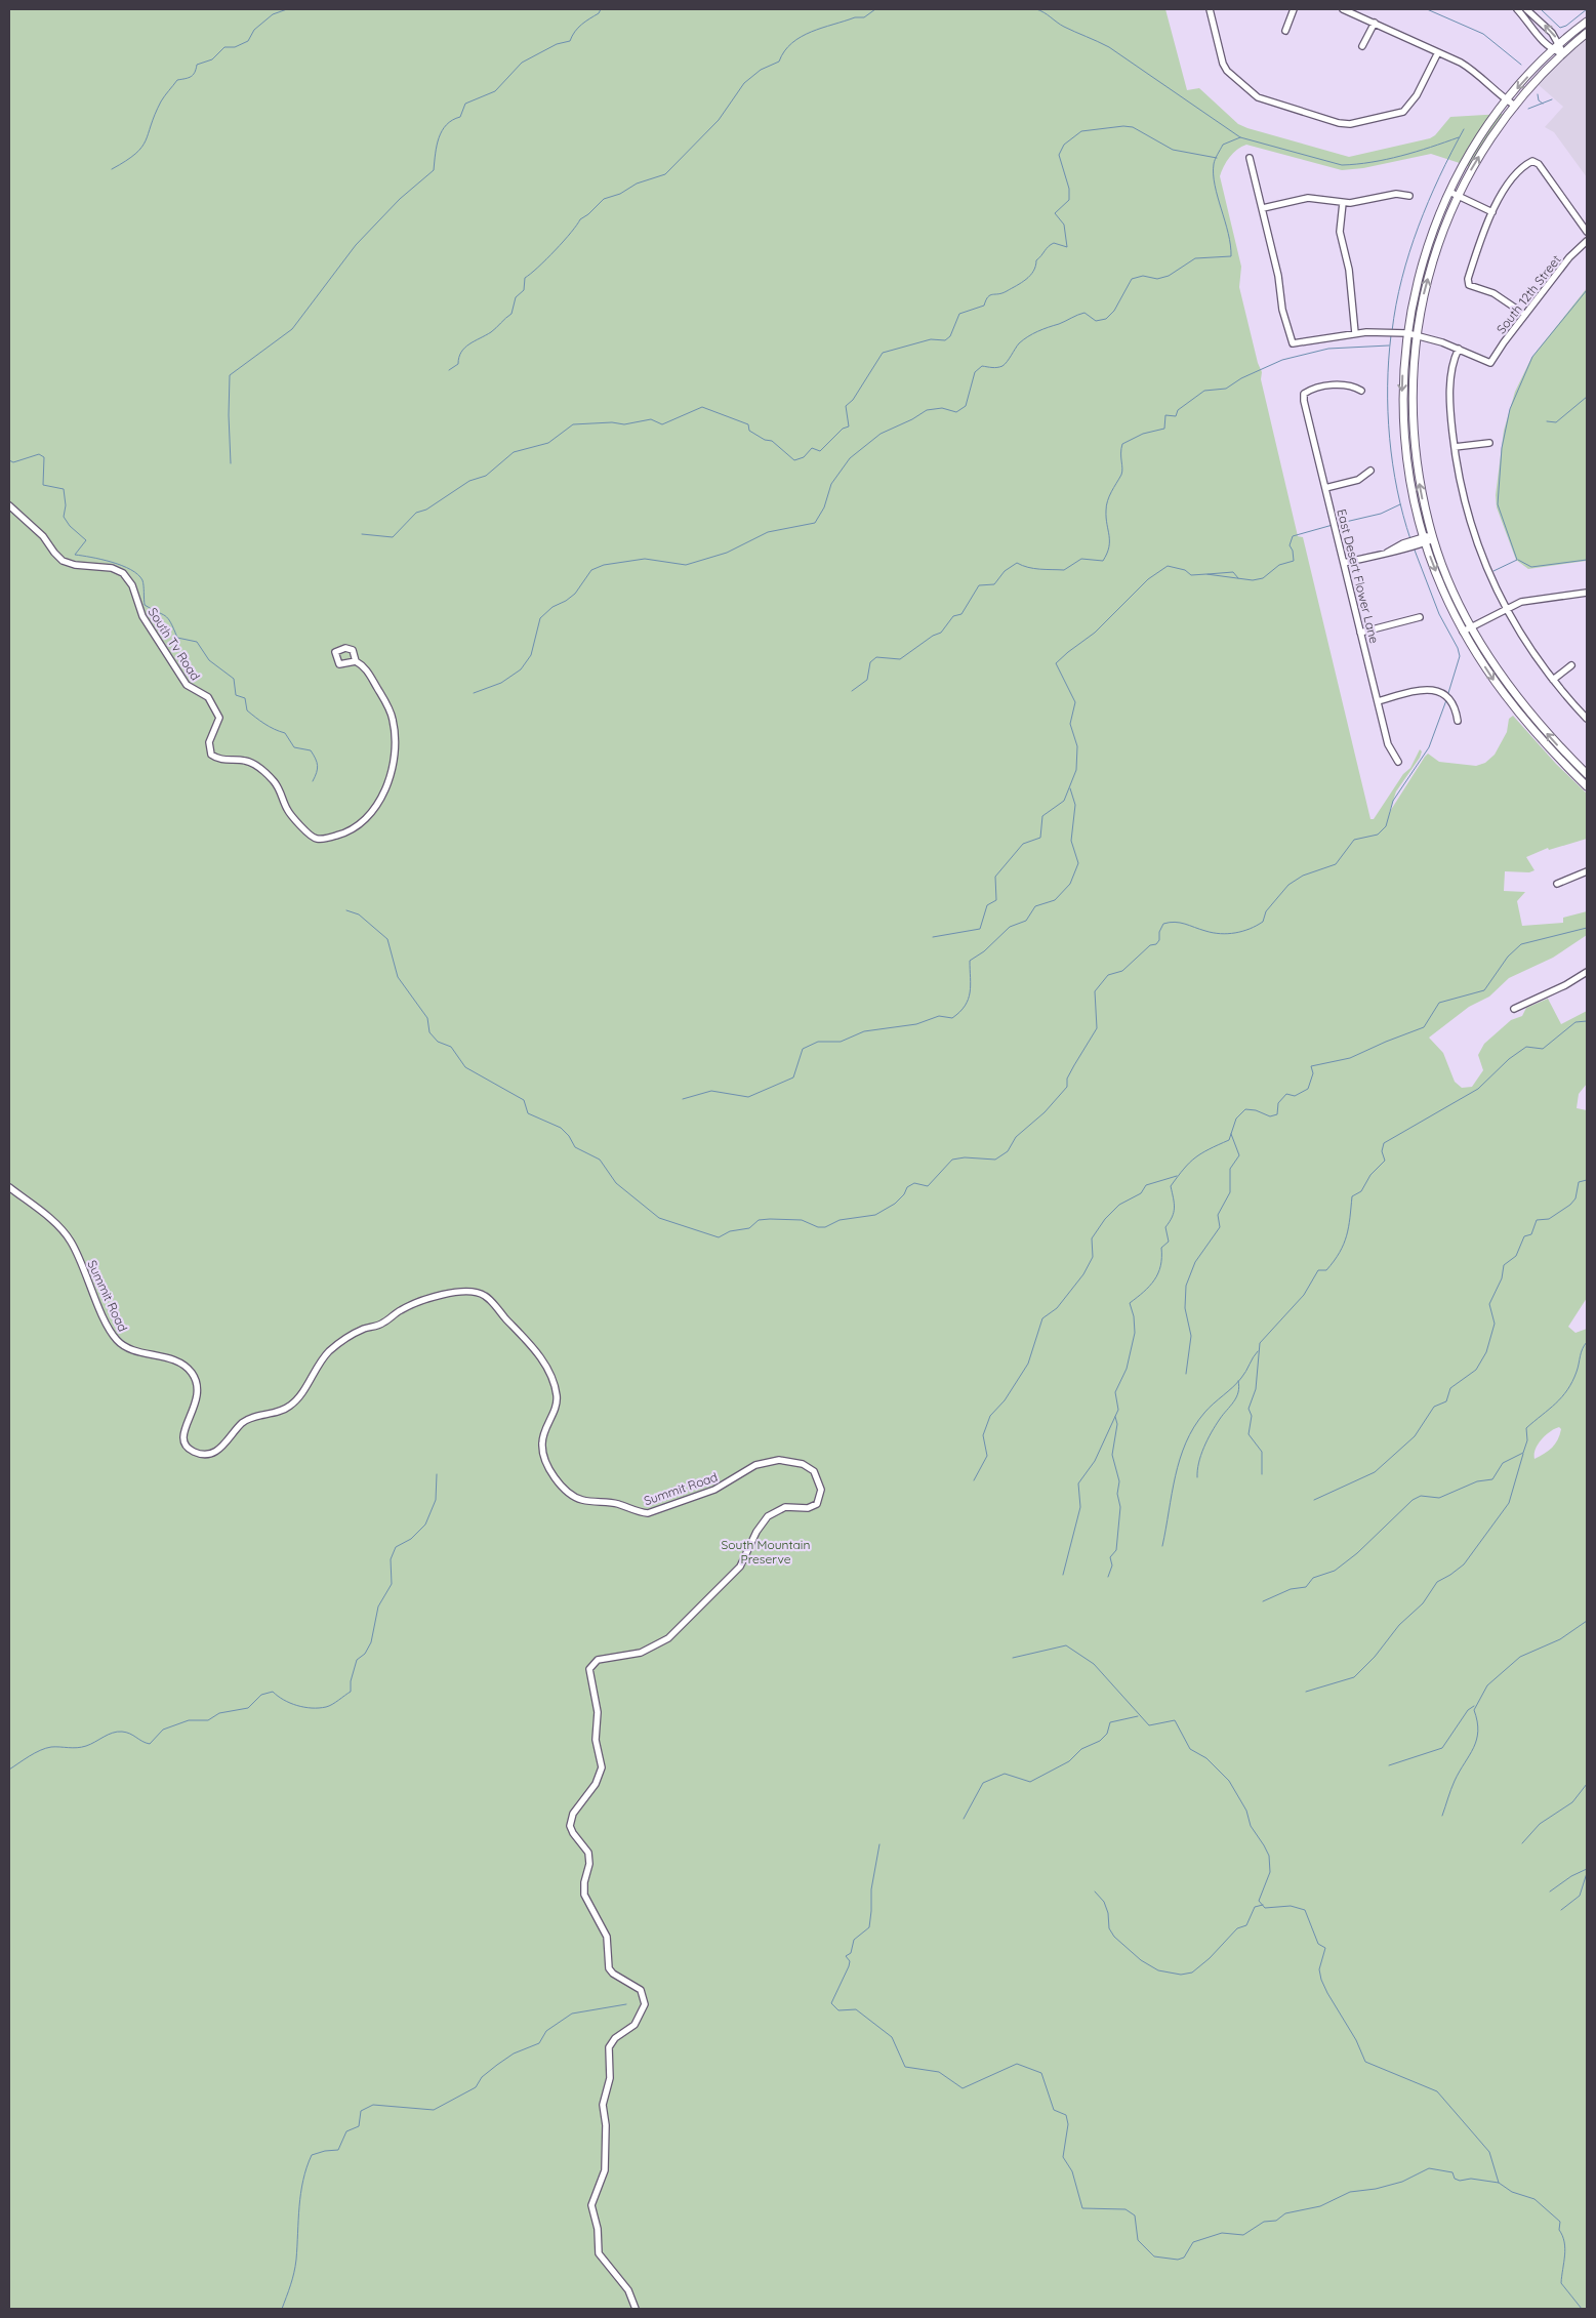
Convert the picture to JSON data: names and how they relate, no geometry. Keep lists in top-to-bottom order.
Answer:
{
  "streets": {
    "street": [
      "South 12th Street",
      "East Desert Flower Lane",
      "South Tv Road",
      "Summit Road"
    ]
  },
  "parks": ["South Mountain Preserve"]
}
